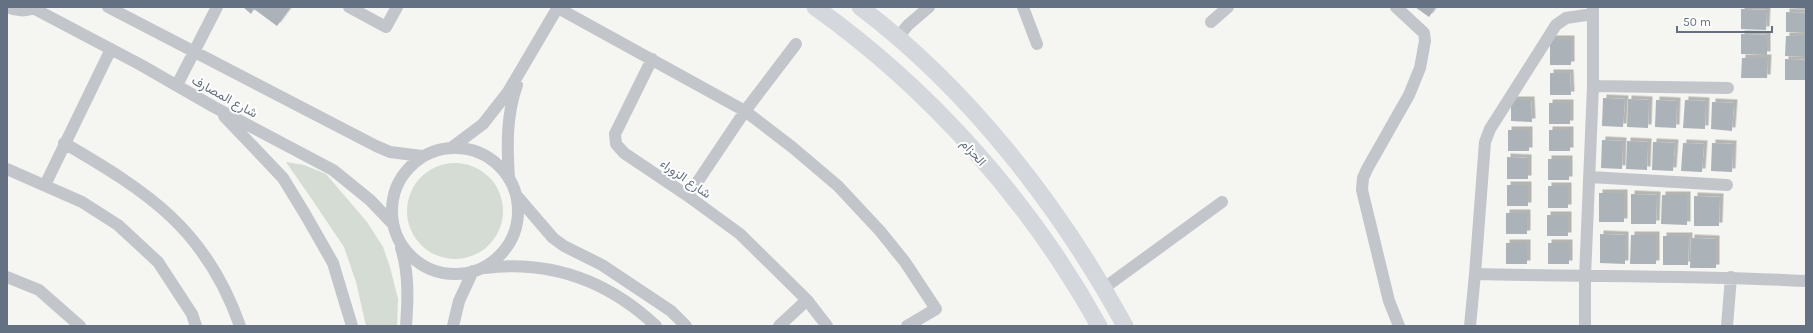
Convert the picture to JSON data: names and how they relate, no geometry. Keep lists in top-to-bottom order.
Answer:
{
  "streets": {
    "main road": ["الحزام"],
    "street": ["شارع المصارف", "شارع الزوراء"]
  },
  "scale_bar": "50 m"
}
